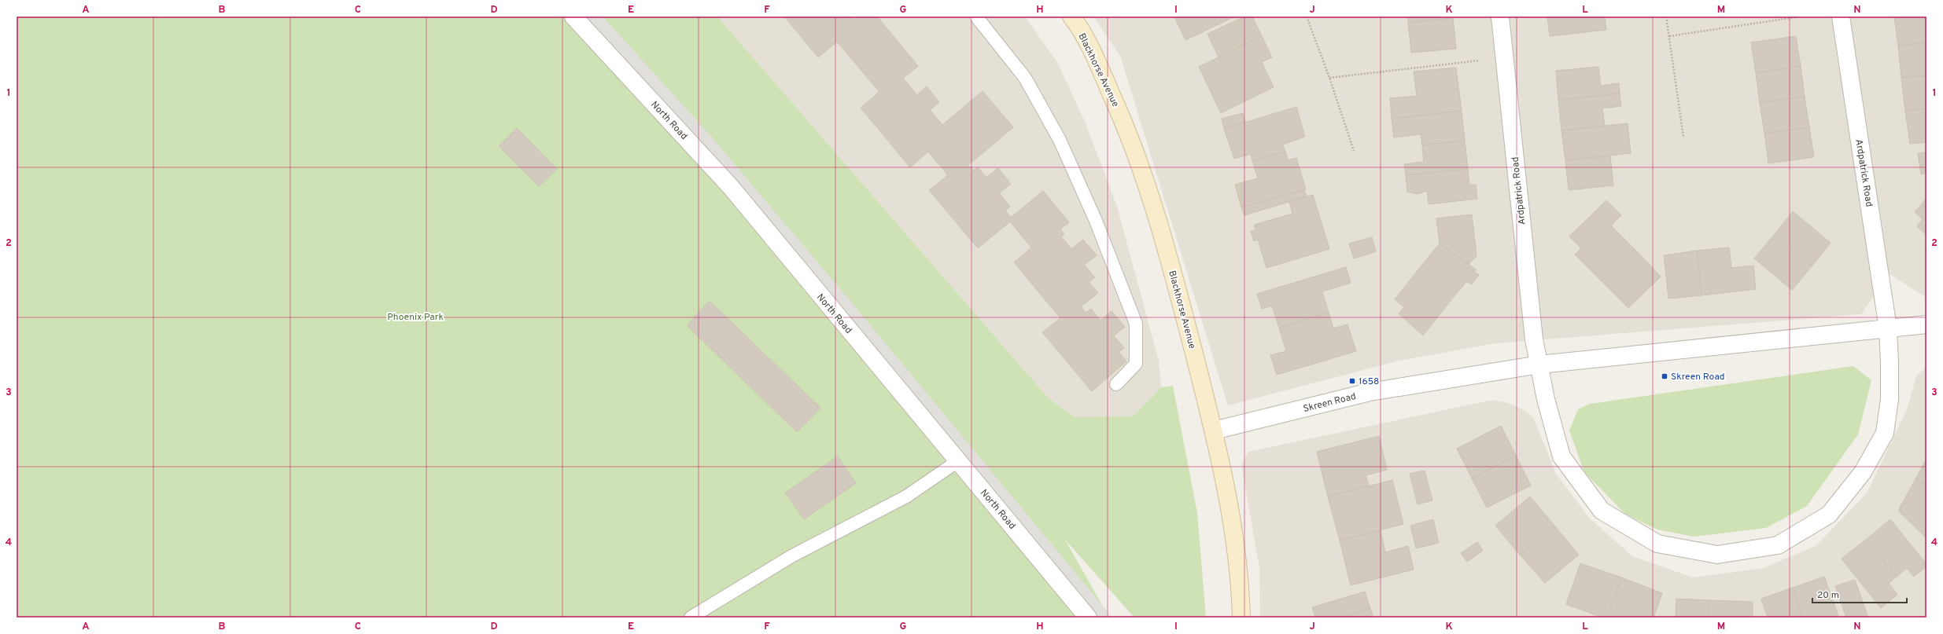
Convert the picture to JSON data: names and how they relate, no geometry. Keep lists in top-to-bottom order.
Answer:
{
  "streets": {
    "main road": ["Blackhorse Avenue"],
    "street": ["North Road", "Ardpatrick Road", "Skreen Road"]
  },
  "crossings": [
    ["Blackhorse Avenue", "Skreen Road"],
    ["Ardpatrick Road", "Skreen Road"]
  ],
  "parks": ["Phoenix Park"],
  "places": {
    "transit": ["Skreen Road", "1658"]
  },
  "scale_bar": "20 m",
  "grid": {
    "columns": [
      "A",
      "B",
      "C",
      "D",
      "E",
      "F",
      "G",
      "H",
      "I",
      "J",
      "K",
      "L",
      "M",
      "N"
    ],
    "rows": [
      "1",
      "2",
      "3",
      "4"
    ]
  }
}
